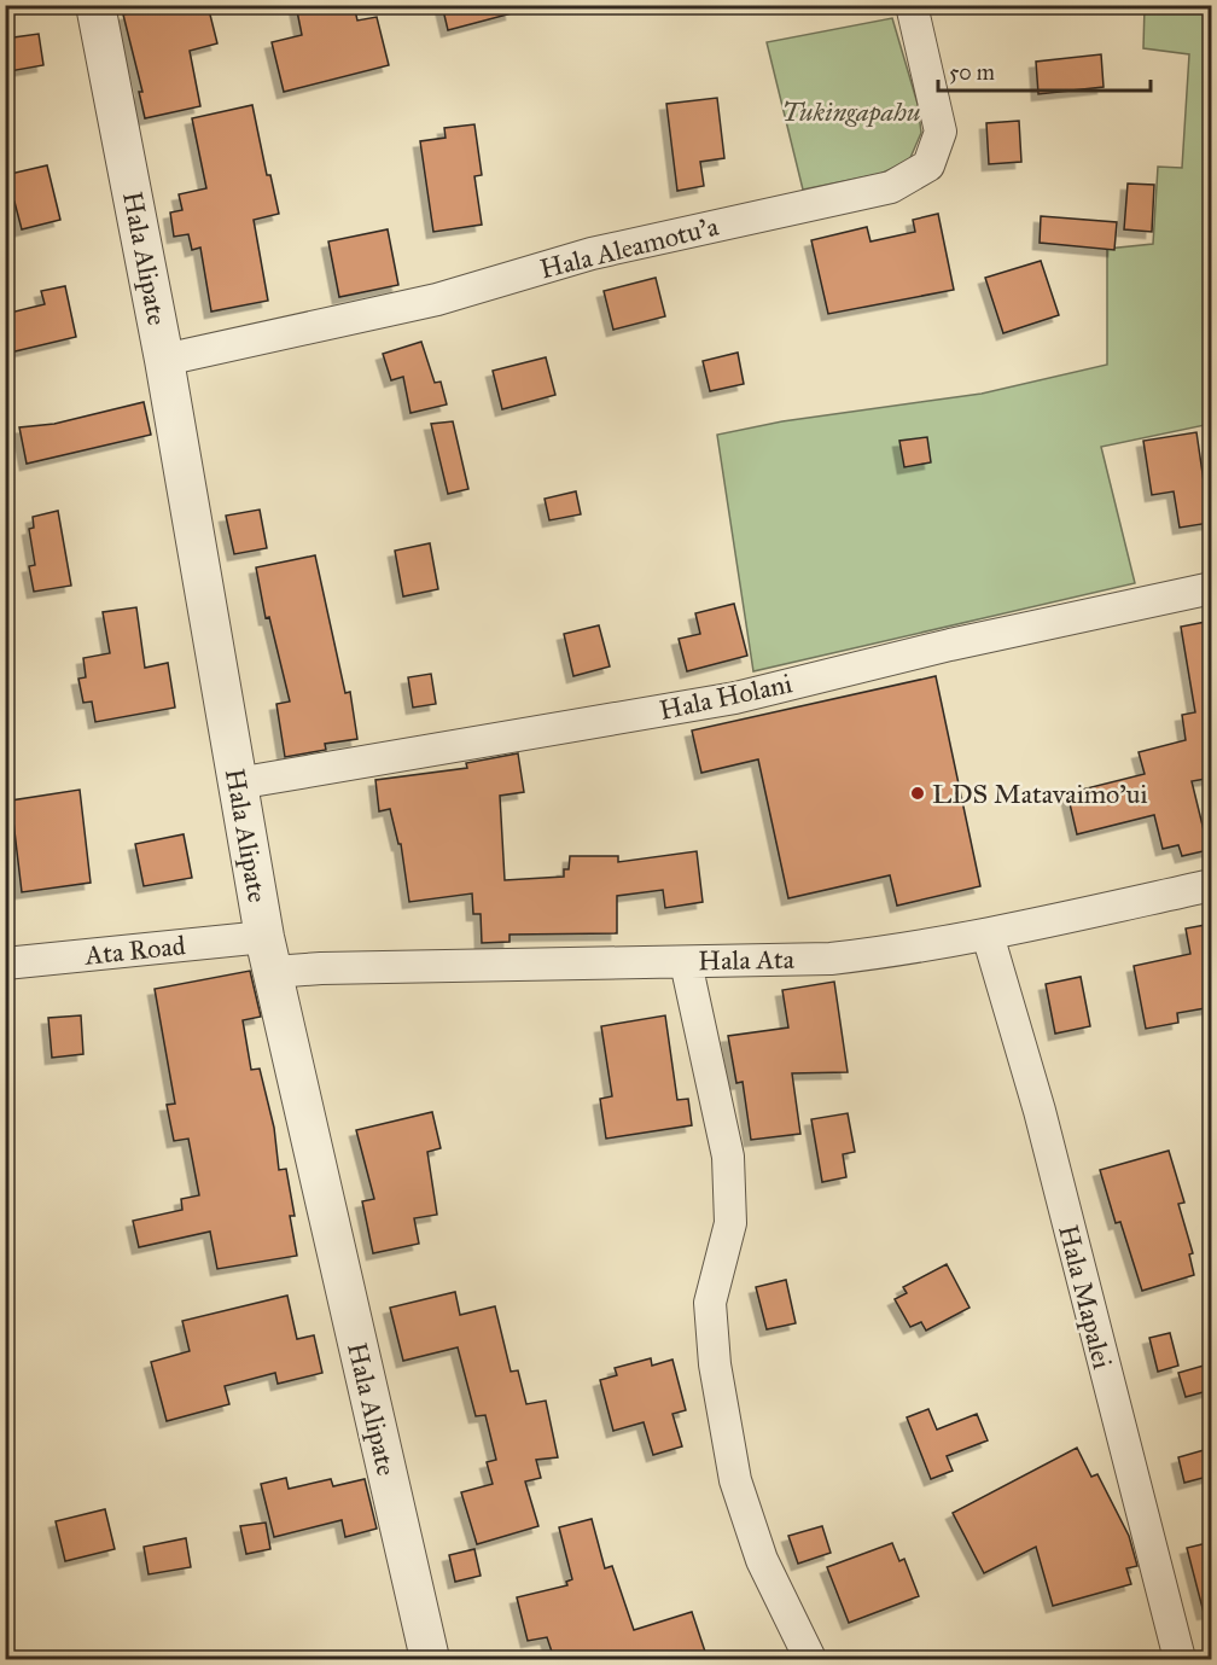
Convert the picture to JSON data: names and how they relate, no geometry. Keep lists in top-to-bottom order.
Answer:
{
  "streets": {
    "street": [
      "Hala Aleamotu'a",
      "Hala Alipate",
      "Hala Holani",
      "Ata Road",
      "Hala Ata",
      "Hala Mapalei"
    ]
  },
  "crossings": [
    ["Hala Aleamotu'a", "Hala Alipate"],
    ["Hala Alipate", "Hala Holani"],
    ["Hala Alipate", "Ata Road"],
    ["Hala Alipate", "Hala Ata"],
    ["Ata Road", "Hala Ata"],
    ["Hala Ata", "Hala Mapalei"]
  ],
  "parks": ["Tukingapahu"],
  "places": ["LDS Matavaimo'ui"],
  "scale_bar": "50 m"
}
